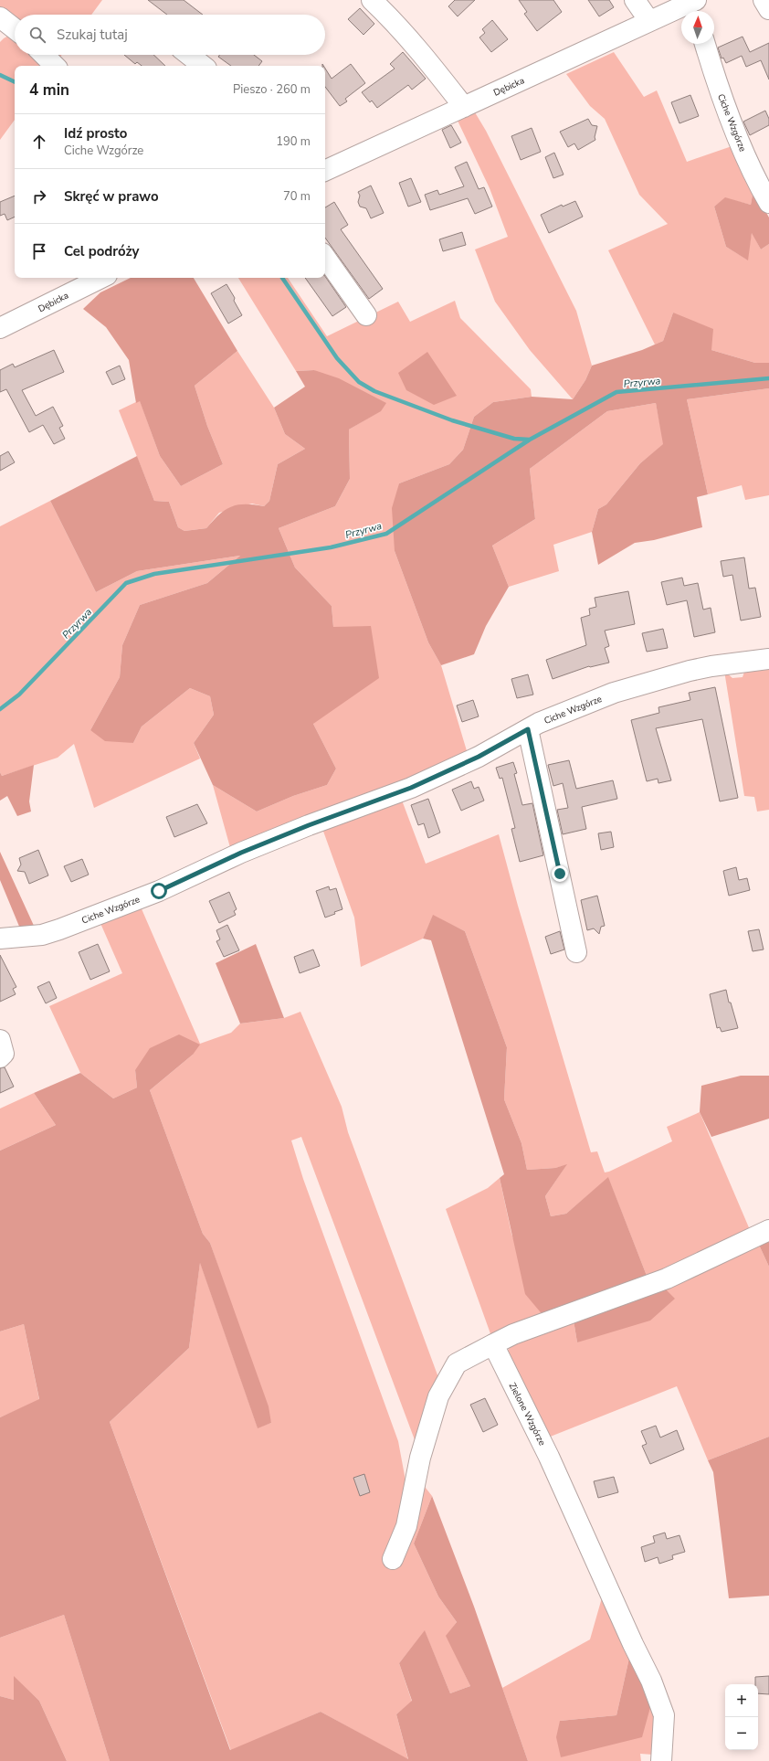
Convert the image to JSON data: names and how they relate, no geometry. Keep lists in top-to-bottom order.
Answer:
{
  "streets": {
    "street": ["Dębicka", "Ciche Wzgórze", "Zielone Wzgórze"]
  },
  "water": ["Przyrwa"],
  "north": "top",
  "page": {
    "search": "Szukaj tutaj",
    "heading": ["4 min", "Pieszo · 260 m"],
    "list": [
      ["Idź prosto", "Ciche Wzgórze", "190 m"],
      ["Skręć w prawo", "70 m"],
      "Cel podróży"
    ],
    "map_buttons": ["+", "−"]
  }
}
